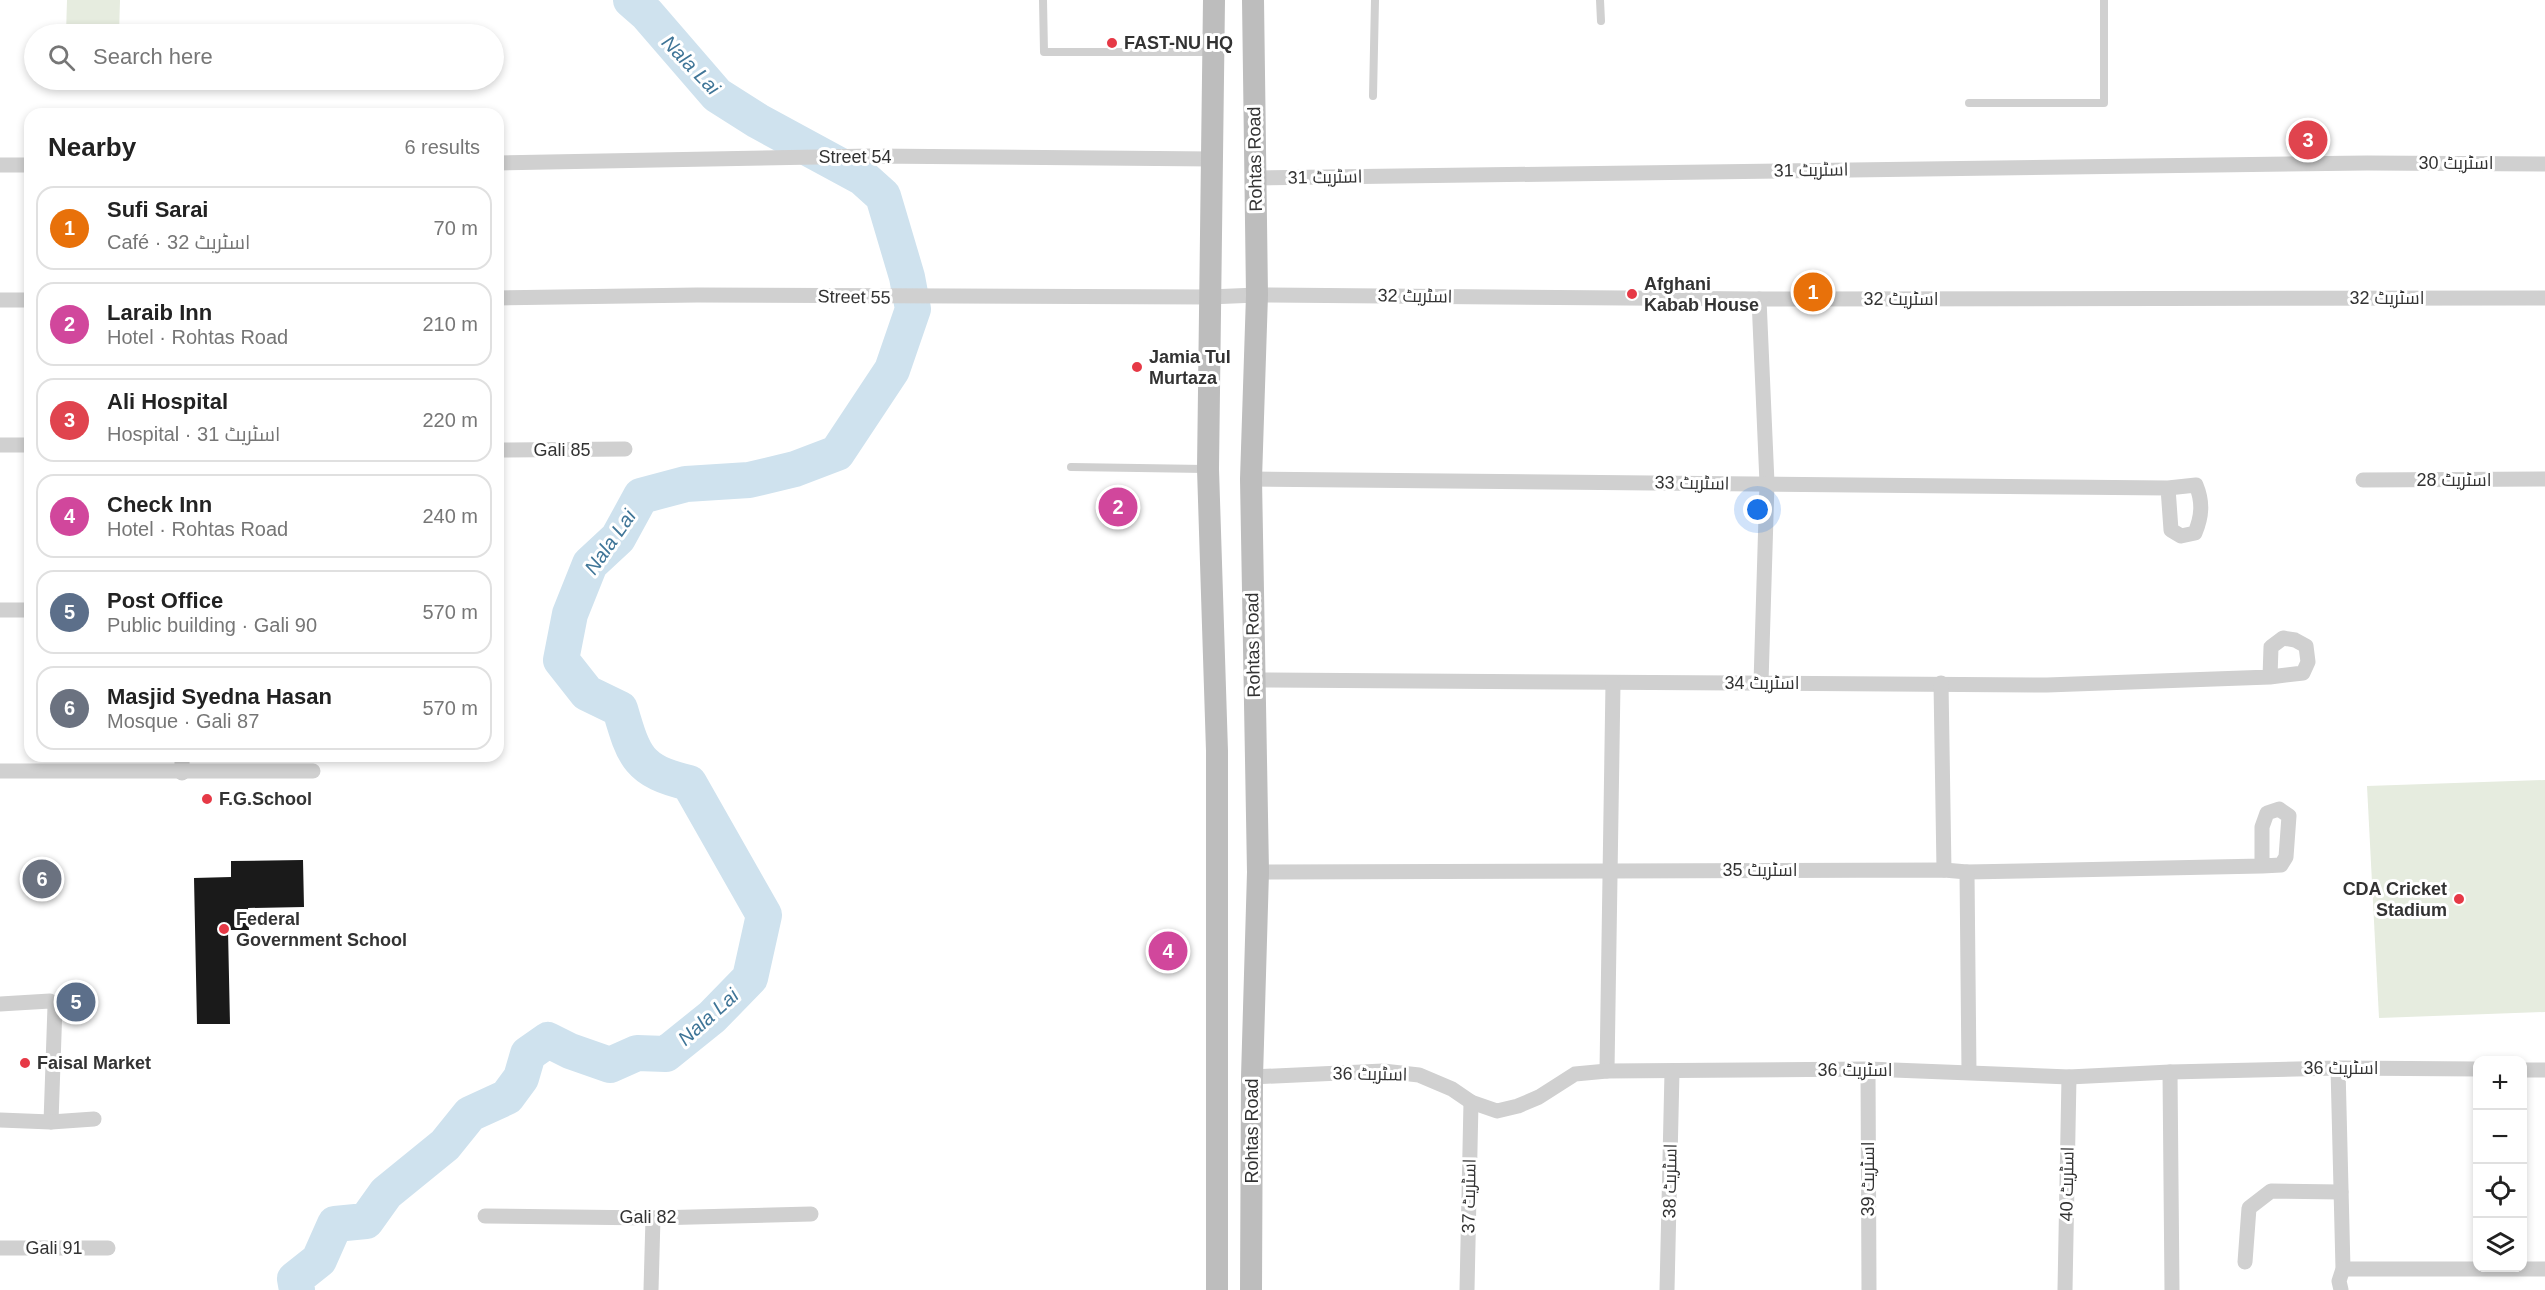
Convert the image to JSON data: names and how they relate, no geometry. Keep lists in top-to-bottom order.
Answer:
{
  "streets": {
    "main road": ["Rohtas Road"],
    "street": [
      "Street 54",
      "اسٹریٹ 30",
      "اسٹریٹ 31",
      "اسٹریٹ 32",
      "Street 55",
      "Gali 85",
      "اسٹریٹ 28",
      "اسٹریٹ 33",
      "اسٹریٹ 34",
      "اسٹریٹ 35",
      "اسٹریٹ 36",
      "اسٹریٹ 39",
      "اسٹریٹ 38",
      "اسٹریٹ 40",
      "اسٹریٹ 37",
      "Gali 82",
      "Gali 91"
    ]
  },
  "crossings": [
    ["Street 54", "Rohtas Road"],
    ["Rohtas Road", "اسٹریٹ 31"],
    ["Rohtas Road", "اسٹریٹ 32"],
    ["Rohtas Road", "Street 55"],
    ["Rohtas Road", "اسٹریٹ 33"],
    ["Rohtas Road", "اسٹریٹ 34"],
    ["Rohtas Road", "اسٹریٹ 35"],
    ["Rohtas Road", "اسٹریٹ 36"],
    ["اسٹریٹ 30", "اسٹریٹ 31"],
    ["اسٹریٹ 32", "Street 55"],
    ["اسٹریٹ 36", "اسٹریٹ 39"],
    ["اسٹریٹ 36", "اسٹریٹ 38"],
    ["اسٹریٹ 36", "اسٹریٹ 40"],
    ["اسٹریٹ 36", "اسٹریٹ 37"]
  ],
  "water": ["Nala Lai"],
  "places": [
    "FAST-NU HQ",
    "Afghani Kabab House",
    "Jamia Tul Murtaza",
    "F.G.School",
    "CDA Cricket Stadium",
    "Federal Government School",
    "Faisal Market"
  ],
  "page": {
    "search": "Search here",
    "heading": ["Nearby", "6 results"],
    "pins": [
      "3",
      "1",
      "2",
      "6",
      "4",
      "5"
    ],
    "list": [
      {
        "mark": "1",
        "name": "Sufi Sarai",
        "note": "Café · اسٹریٹ 32",
        "value": "70 m"
      },
      {
        "mark": "2",
        "name": "Laraib Inn",
        "note": "Hotel · Rohtas Road",
        "value": "210 m"
      },
      {
        "mark": "3",
        "name": "Ali Hospital",
        "note": "Hospital · اسٹریٹ 31",
        "value": "220 m"
      },
      {
        "mark": "4",
        "name": "Check Inn",
        "note": "Hotel · Rohtas Road",
        "value": "240 m"
      },
      {
        "mark": "5",
        "name": "Post Office",
        "note": "Public building · Gali 90",
        "value": "570 m"
      },
      {
        "mark": "6",
        "name": "Masjid Syedna Hasan",
        "note": "Mosque · Gali 87",
        "value": "570 m"
      }
    ],
    "map_buttons": ["+", "−"]
  }
}
